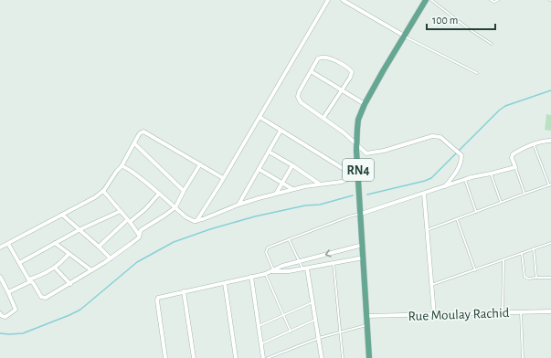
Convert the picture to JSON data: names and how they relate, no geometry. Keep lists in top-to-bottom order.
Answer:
{
  "streets": {
    "main road": ["RN4"],
    "street": ["Rue Moulay Rachid"]
  },
  "crossings": [
    ["RN4", "Rue Moulay Rachid"]
  ],
  "scale_bar": "100 m"
}
